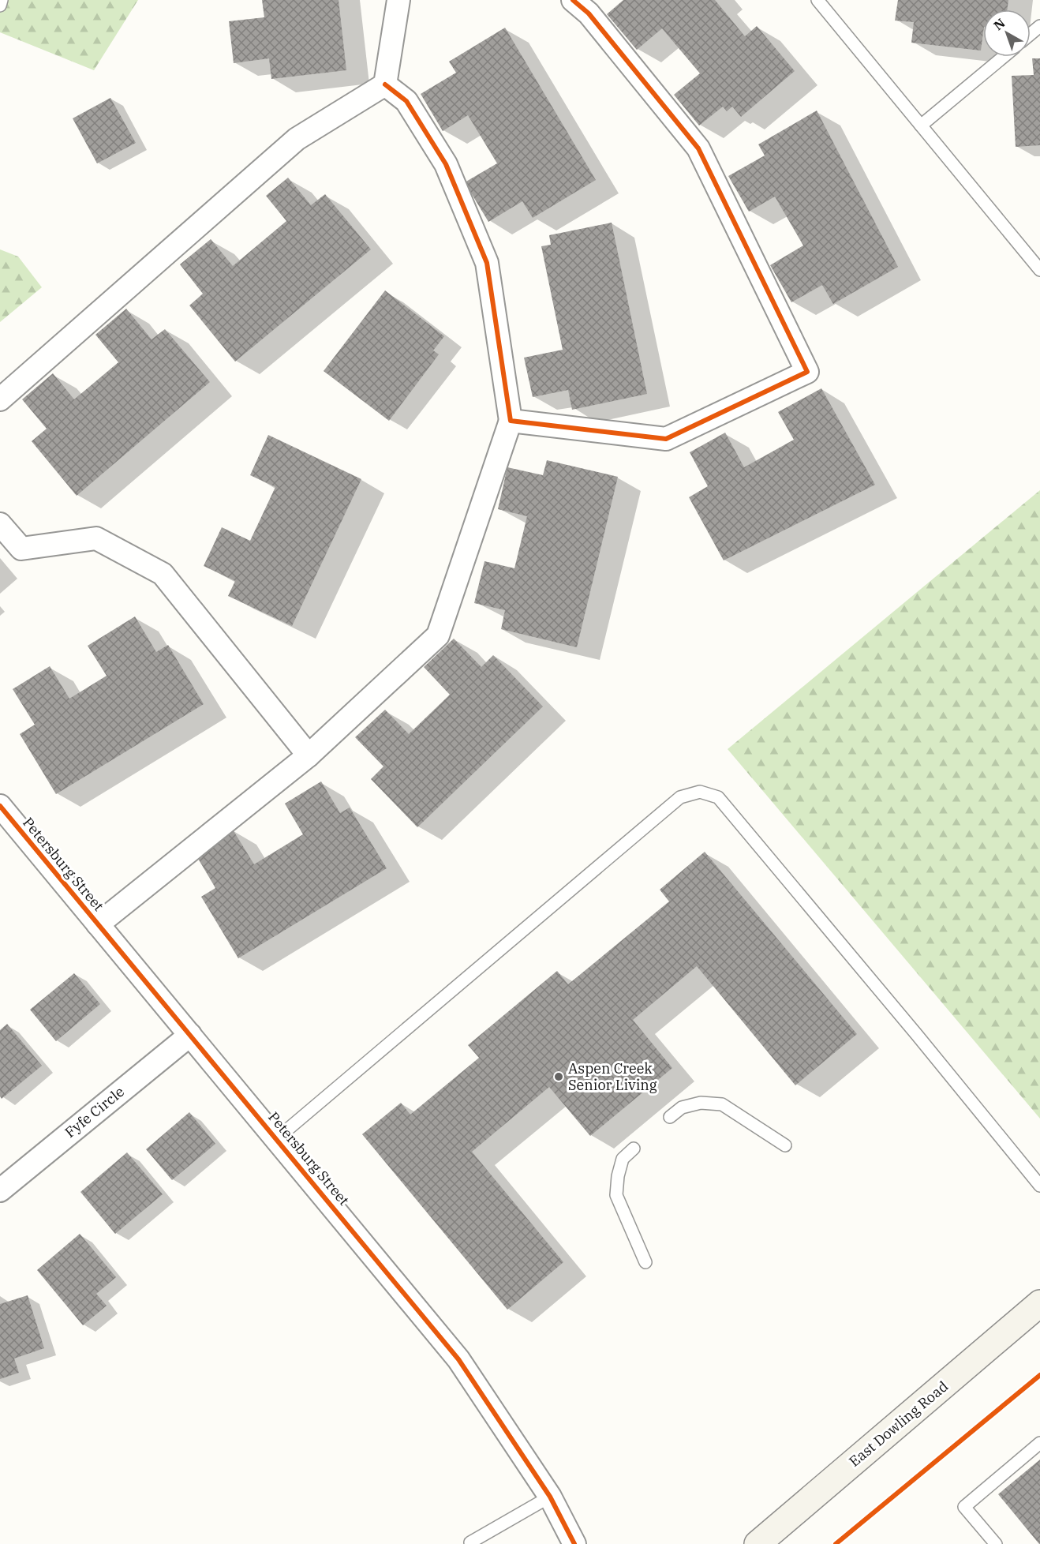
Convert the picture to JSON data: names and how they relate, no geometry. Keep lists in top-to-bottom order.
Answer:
{
  "streets": {
    "main road": ["East Dowling Road"],
    "street": ["Petersburg Street", "Fyfe Circle"]
  },
  "crossings": [
    ["Petersburg Street", "Fyfe Circle"]
  ],
  "places": ["Aspen Creek Senior Living"],
  "north": "top left"
}
